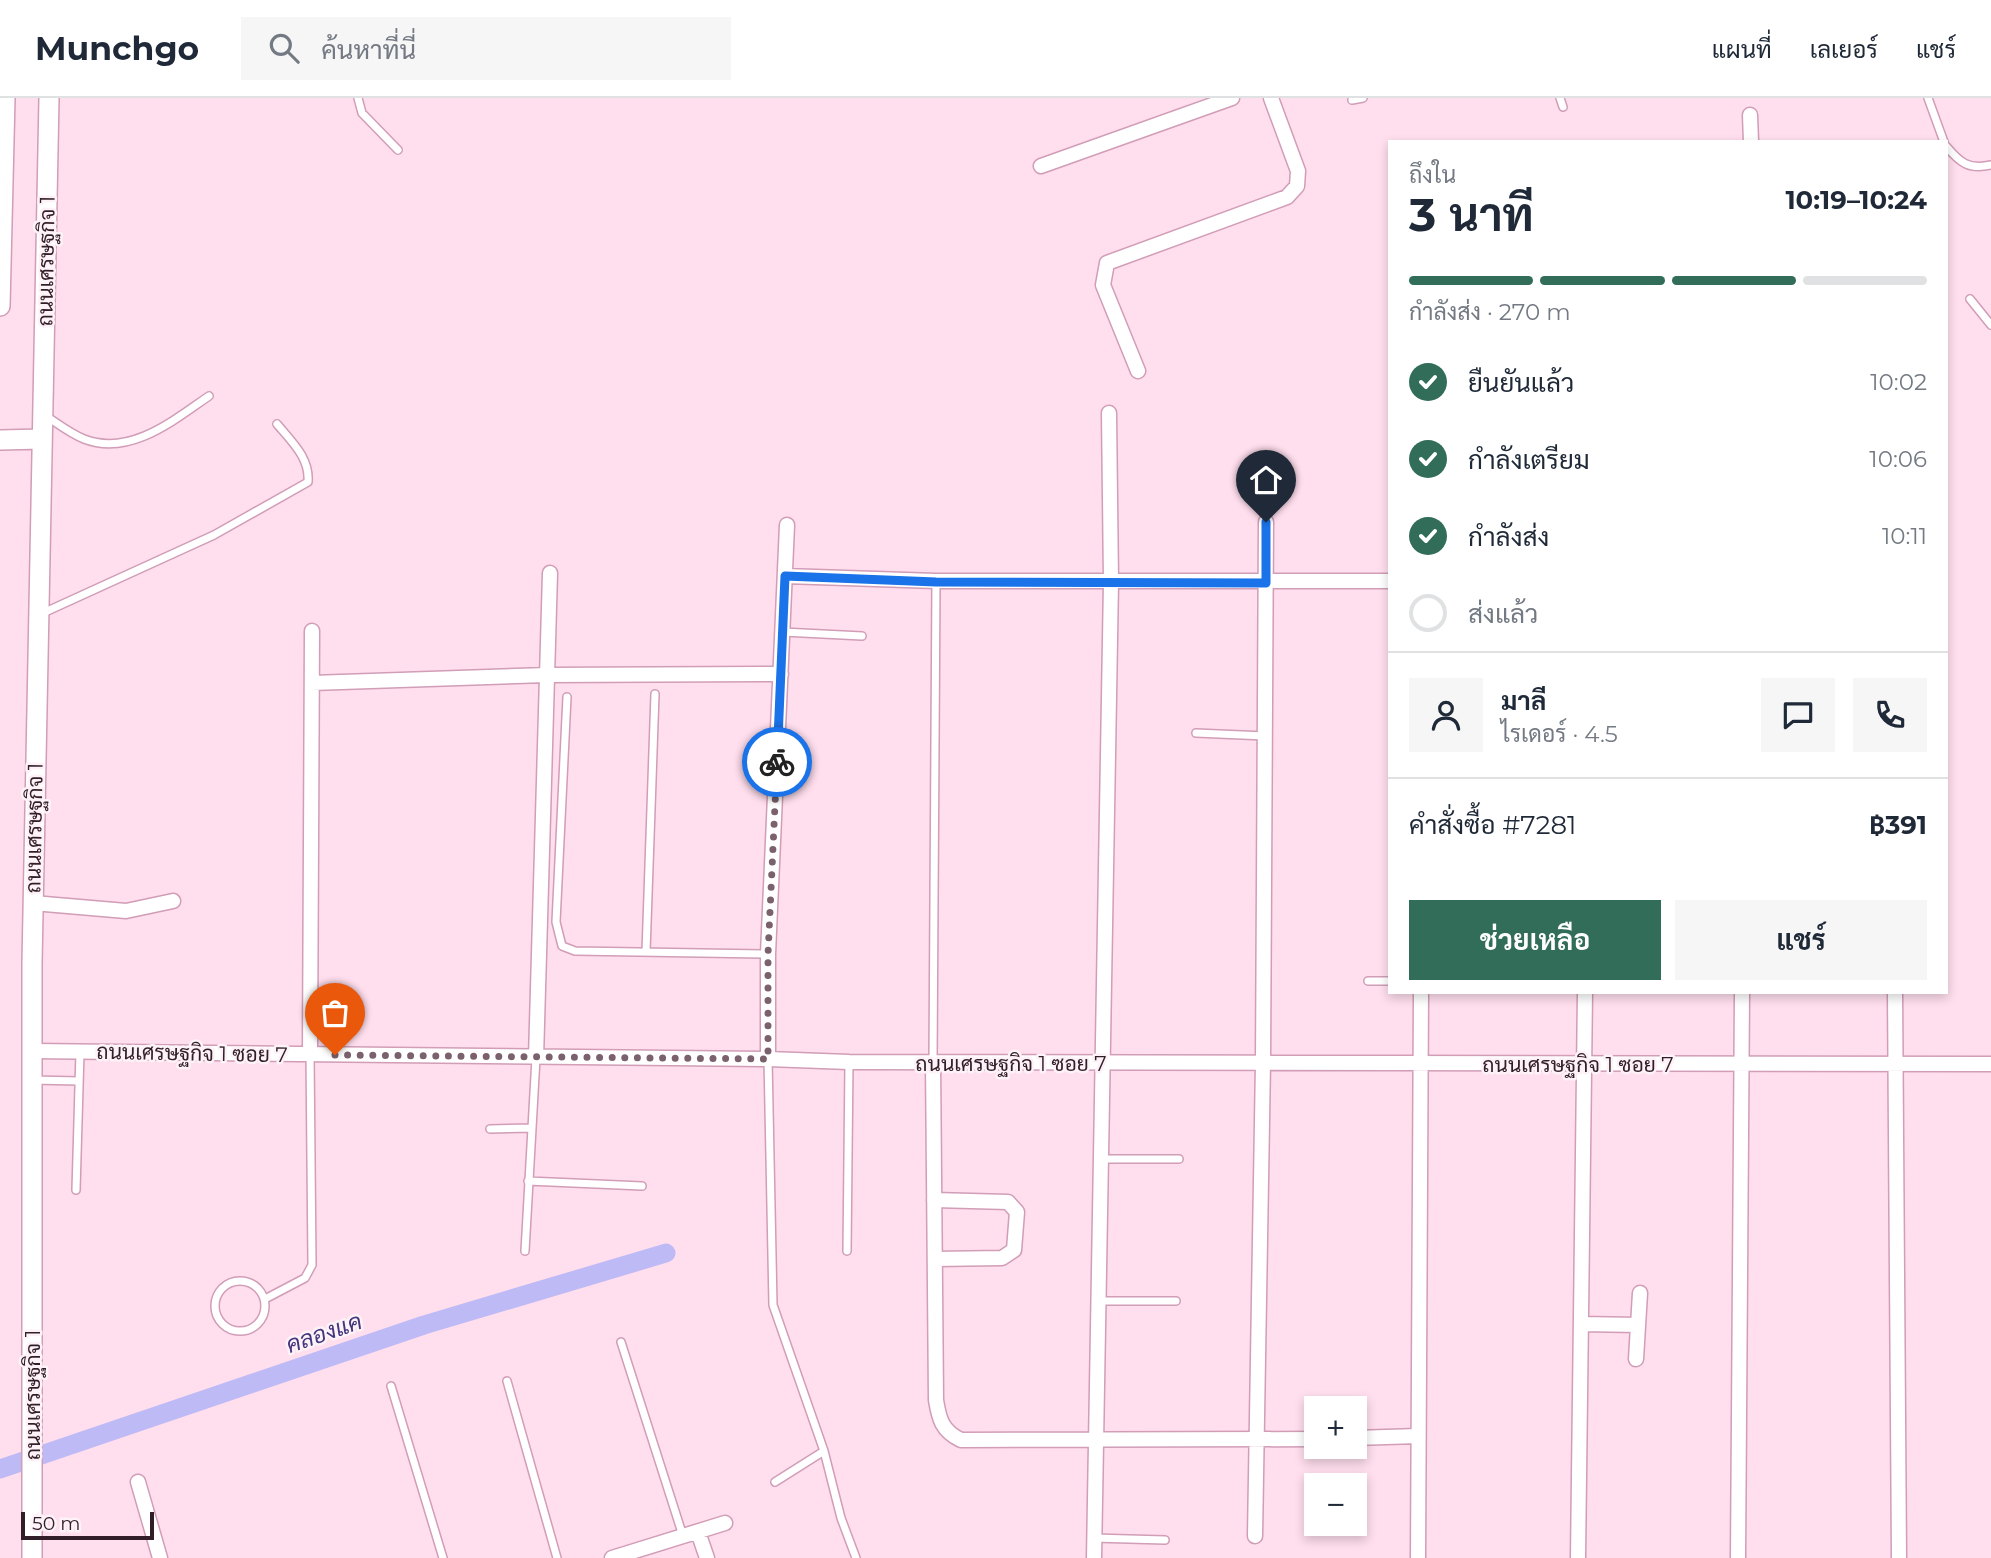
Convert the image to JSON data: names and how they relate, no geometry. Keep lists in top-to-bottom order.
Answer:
{
  "streets": {
    "main road": ["ถนนเศรษฐกิจ 1"],
    "street": ["ถนนเศรษฐกิจ 1 ซอย 7"]
  },
  "crossings": [
    ["ถนนเศรษฐกิจ 1", "ถนนเศรษฐกิจ 1 ซอย 7"]
  ],
  "water": ["คลองแค"],
  "scale_bar": "50 m",
  "page": {
    "header": "Munchgo",
    "search": "ค้นหาที่นี่",
    "nav": ["แผนที่", "เลเยอร์", "แชร์"],
    "heading": ["3 นาที", "ถึงใน", "10:19–10:24"],
    "panel": [
      "มาลี",
      "ไรเดอร์ · 4.5",
      "คำสั่งซื้อ #7281",
      "฿391"
    ],
    "bar": "กำลังส่ง · 270 m",
    "list": [
      ["ยืนยันแล้ว", "10:02"],
      ["กำลังเตรียม", "10:06"],
      ["กำลังส่ง", "10:11"],
      "ส่งแล้ว"
    ],
    "buttons": ["ช่วยเหลือ", "แชร์"],
    "map_buttons": ["+", "−"],
    "scale": "50 m"
  }
}
